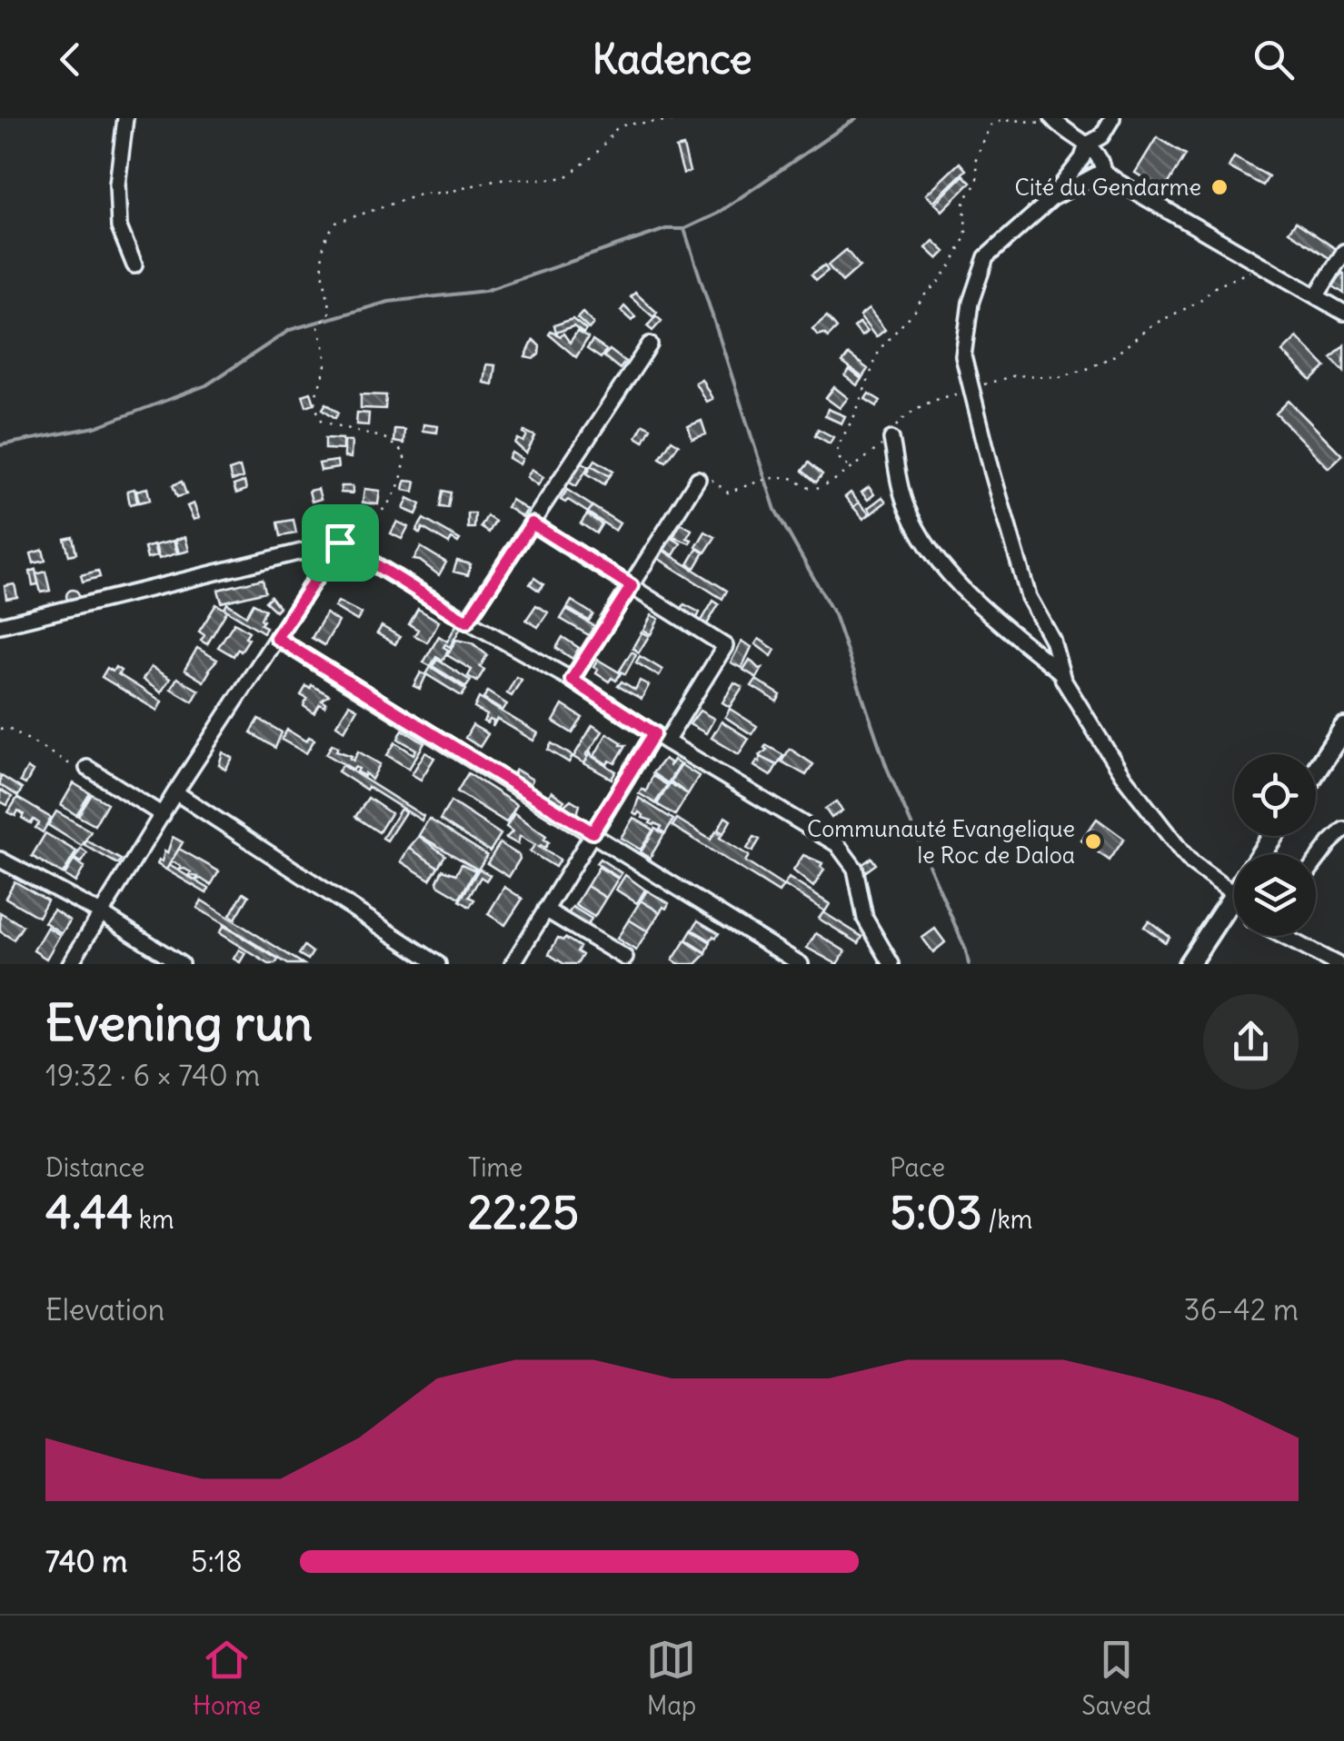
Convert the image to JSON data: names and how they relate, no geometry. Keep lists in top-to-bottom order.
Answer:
{
  "places": ["Cité du Gendarme", "Communauté Evangelique le Roc de Daloa"],
  "page": {
    "header": "Kadence",
    "heading": ["Evening run", "19:32 · 6 × 740 m"],
    "stats": [
      ["Distance", "4.44 km"],
      ["Time", "22:25"],
      ["Pace", "5:03 /km"]
    ],
    "chart": ["Elevation", "36–42 m"],
    "list": [
      {
        "name": "740 m",
        "note": "5:18"
      }
    ],
    "tabs": ["Home", "Map", "Saved"]
  }
}
